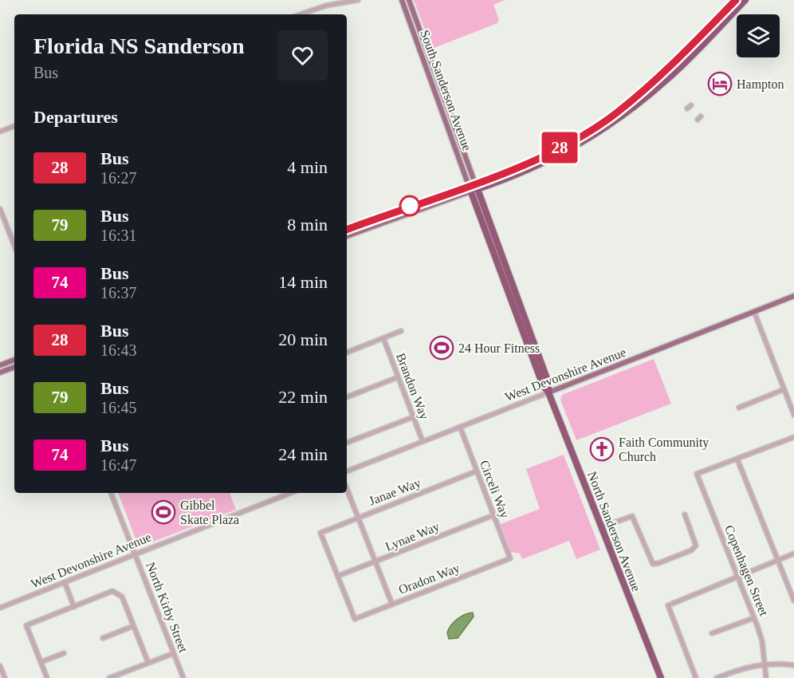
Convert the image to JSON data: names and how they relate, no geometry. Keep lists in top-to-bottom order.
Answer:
{
  "streets": {
    "highway": ["North Sanderson Avenue"],
    "main road": ["South Sanderson Avenue", "West Devonshire Avenue"],
    "street": [
      "Brandon Way",
      "Circeli Way",
      "Janae Way",
      "Lynae Way",
      "Copenhagen Street",
      "Oradon Way",
      "North Kirby Street"
    ]
  },
  "crossings": [
    ["South Sanderson Avenue", "North Sanderson Avenue"],
    ["West Devonshire Avenue", "Brandon Way"],
    ["West Devonshire Avenue", "Circeli Way"],
    ["West Devonshire Avenue", "North Sanderson Avenue"],
    ["West Devonshire Avenue", "North Kirby Street"],
    ["Circeli Way", "Janae Way"],
    ["Circeli Way", "Lynae Way"],
    ["Circeli Way", "Oradon Way"],
    ["Janae Way", "Lynae Way"],
    ["Janae Way", "Oradon Way"],
    ["Lynae Way", "Oradon Way"]
  ],
  "places": {
    "hotel": ["Hampton"],
    "sports": ["24 Hour Fitness", "Gibbel Skate Plaza"],
    "church": ["Faith Community Church"]
  },
  "lines": ["bus line 28"],
  "page": {
    "on_map": "28",
    "heading": [
      ["Florida NS Sanderson", "Bus"],
      "Departures"
    ],
    "list": [
      {
        "mark": "28",
        "name": "Bus",
        "note": "16:27",
        "value": "4 min"
      },
      {
        "mark": "79",
        "name": "Bus",
        "note": "16:31",
        "value": "8 min"
      },
      {
        "mark": "74",
        "name": "Bus",
        "note": "16:37",
        "value": "14 min"
      },
      {
        "mark": "28",
        "name": "Bus",
        "note": "16:43",
        "value": "20 min"
      },
      {
        "mark": "79",
        "name": "Bus",
        "note": "16:45",
        "value": "22 min"
      },
      {
        "mark": "74",
        "name": "Bus",
        "note": "16:47",
        "value": "24 min"
      }
    ]
  }
}
